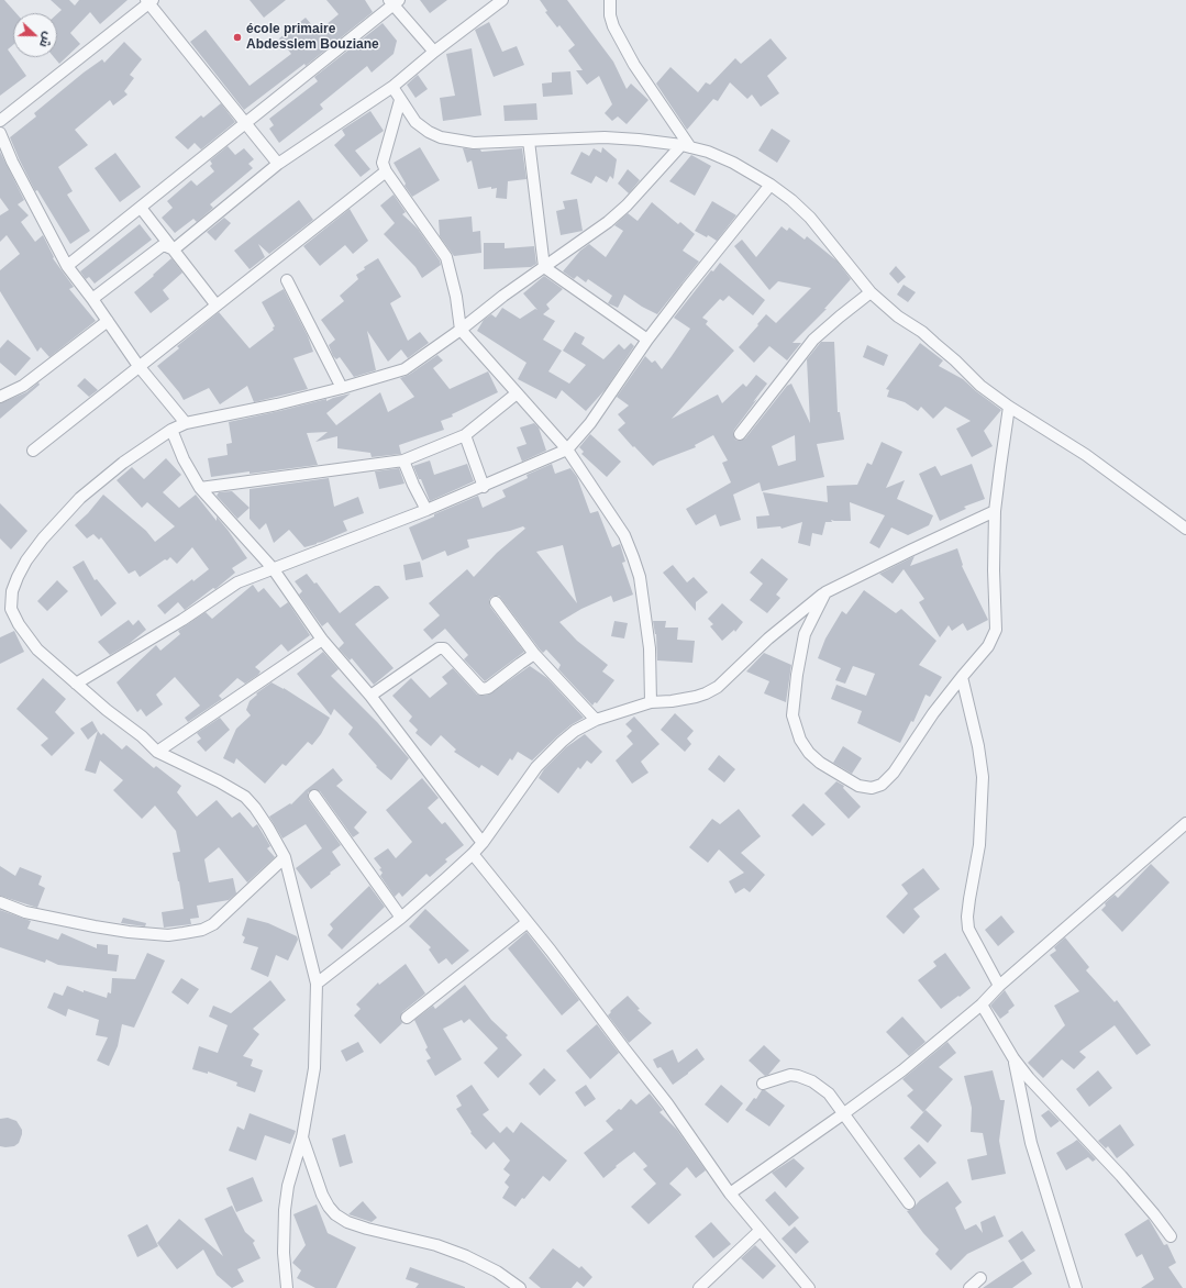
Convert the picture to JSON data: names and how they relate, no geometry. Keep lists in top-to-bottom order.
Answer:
{
  "places": ["école primaire Abdesslem Bouziane"],
  "north": "right"
}
